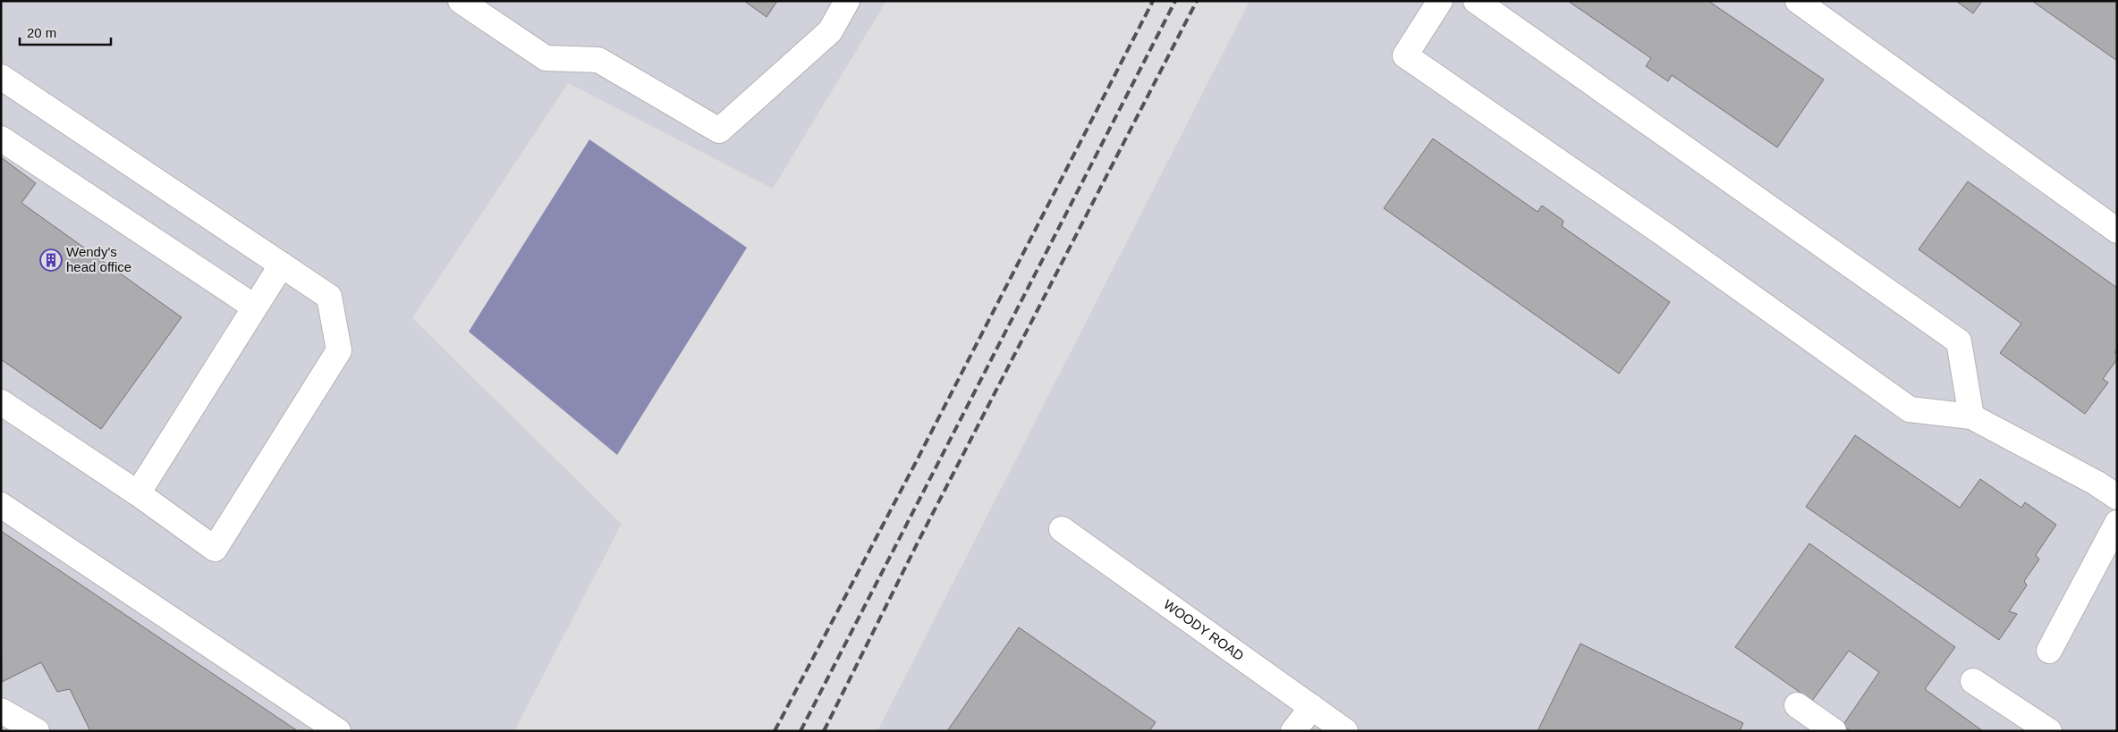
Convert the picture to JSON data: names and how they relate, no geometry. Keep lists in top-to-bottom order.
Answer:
{
  "streets": {
    "street": ["WOODY ROAD"]
  },
  "places": {
    "building": ["Wendy's head office"]
  },
  "scale_bar": "20 m"
}
